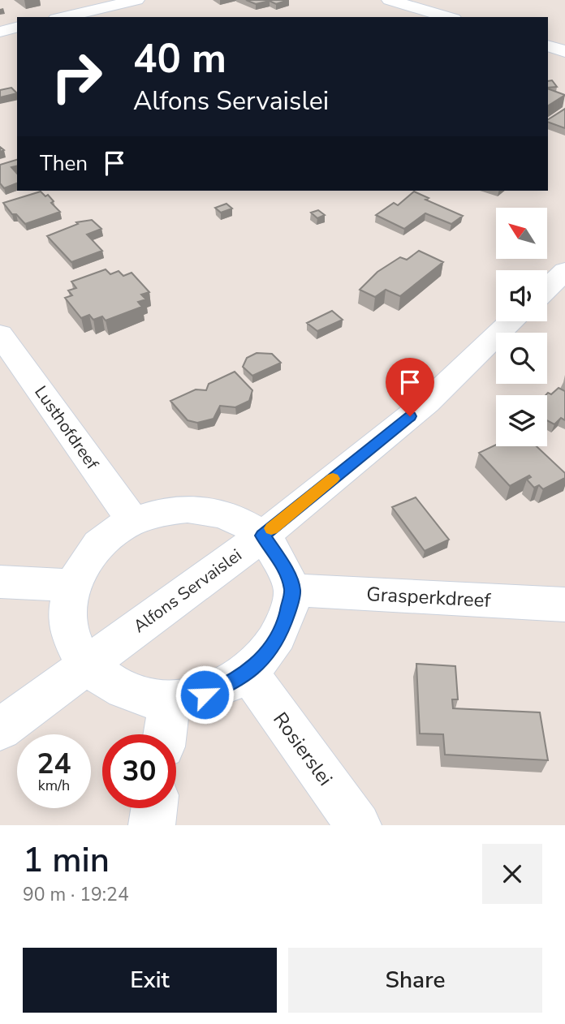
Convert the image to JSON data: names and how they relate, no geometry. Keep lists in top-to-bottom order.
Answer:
{
  "streets": {
    "street": [
      "Lusthofdreef",
      "Alfons Servaislei",
      "Grasperkdreef",
      "Rosierslei"
    ]
  },
  "north": "top left",
  "page": {
    "turn": ["40 m", "Alfons Servaislei"],
    "then": "Then",
    "speed": "24 km/h",
    "limit": "30",
    "heading": ["1 min", "90 m · 19:24"],
    "buttons": ["Exit", "Share"]
  }
}
